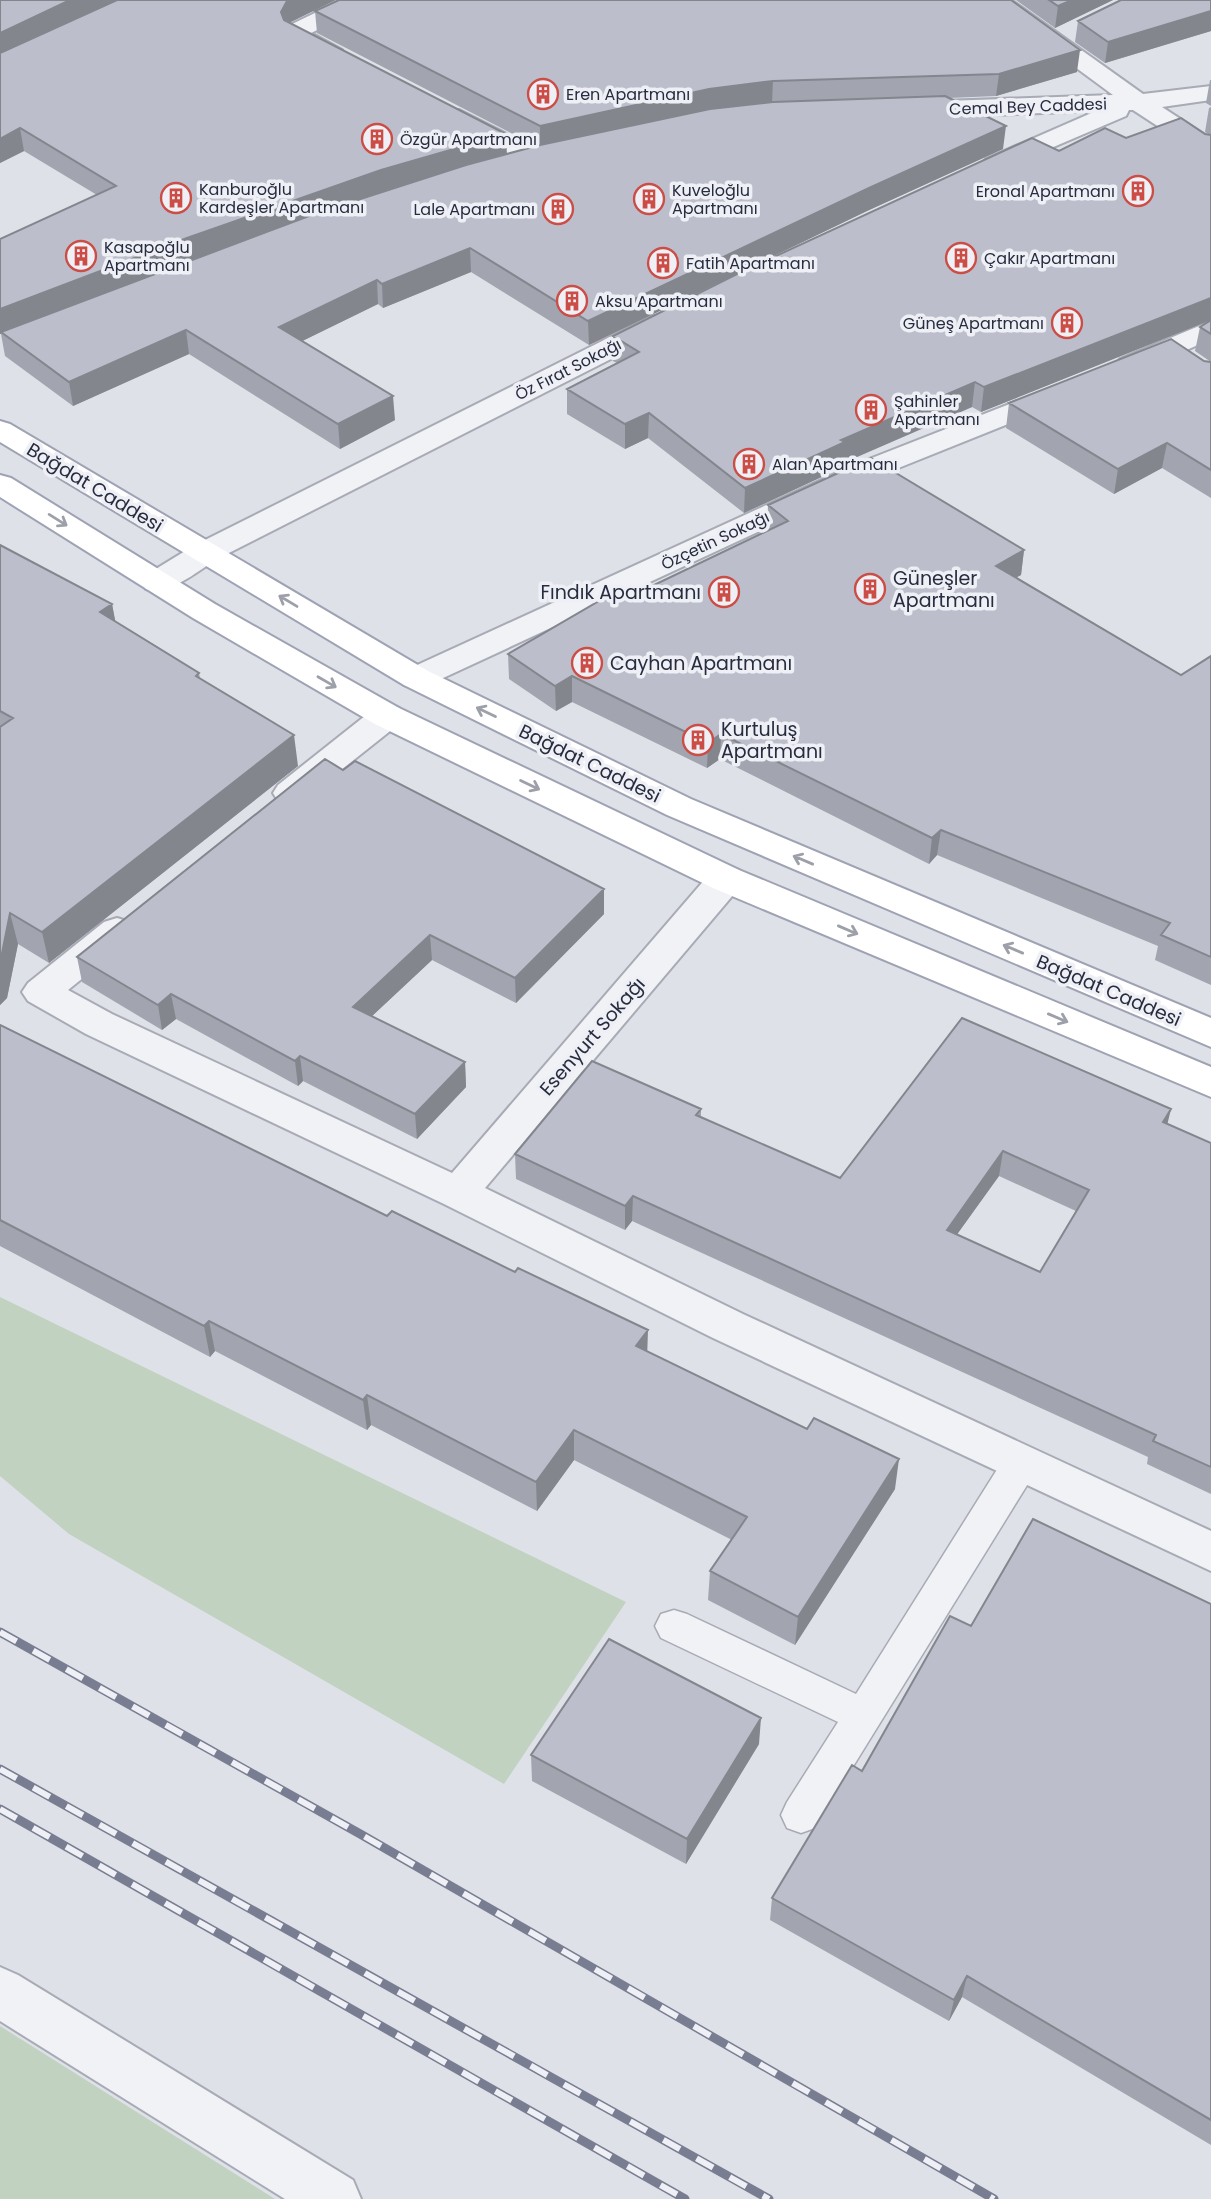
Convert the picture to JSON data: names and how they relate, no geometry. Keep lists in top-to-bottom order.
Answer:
{
  "streets": {
    "main road": ["Bağdat Caddesi"],
    "street": [
      "Cemal Bey Caddesi",
      "Öz Fırat Sokağı",
      "Özçetin Sokağı",
      "Esenyurt Sokağı"
    ]
  },
  "crossings": [
    ["Öz Fırat Sokağı", "Bağdat Caddesi"],
    ["Bağdat Caddesi", "Özçetin Sokağı"]
  ],
  "places": {
    "building": [
      "Eren Apartmanı",
      "Özgür Apartmanı",
      "Eronal Apartmanı",
      "Kanburoğlu Kardeşler Apartmanı",
      "Kuveloğlu Apartmanı",
      "Lale Apartmanı",
      "Kasapoğlu Apartmanı",
      "Çakır Apartmanı",
      "Fatih Apartmanı",
      "Aksu Apartmanı",
      "Güneş Apartmanı",
      "Şahinler Apartmanı",
      "Alan Apartmanı",
      "Güneşler Apartmanı",
      "Fındık Apartmanı",
      "Cayhan Apartmanı",
      "Kurtuluş Apartmanı"
    ]
  }
}
